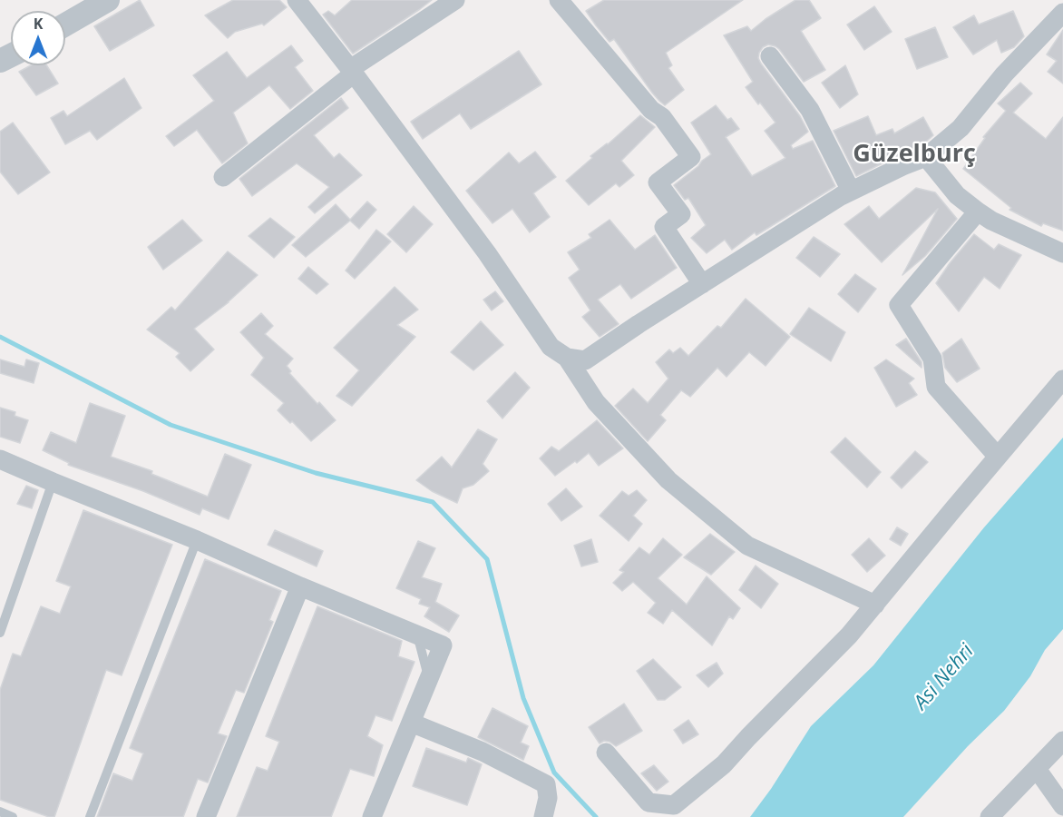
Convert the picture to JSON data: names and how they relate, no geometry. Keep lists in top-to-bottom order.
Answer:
{
  "districts": ["Güzelburç"],
  "water": ["Asi Nehri"],
  "north": "top"
}
